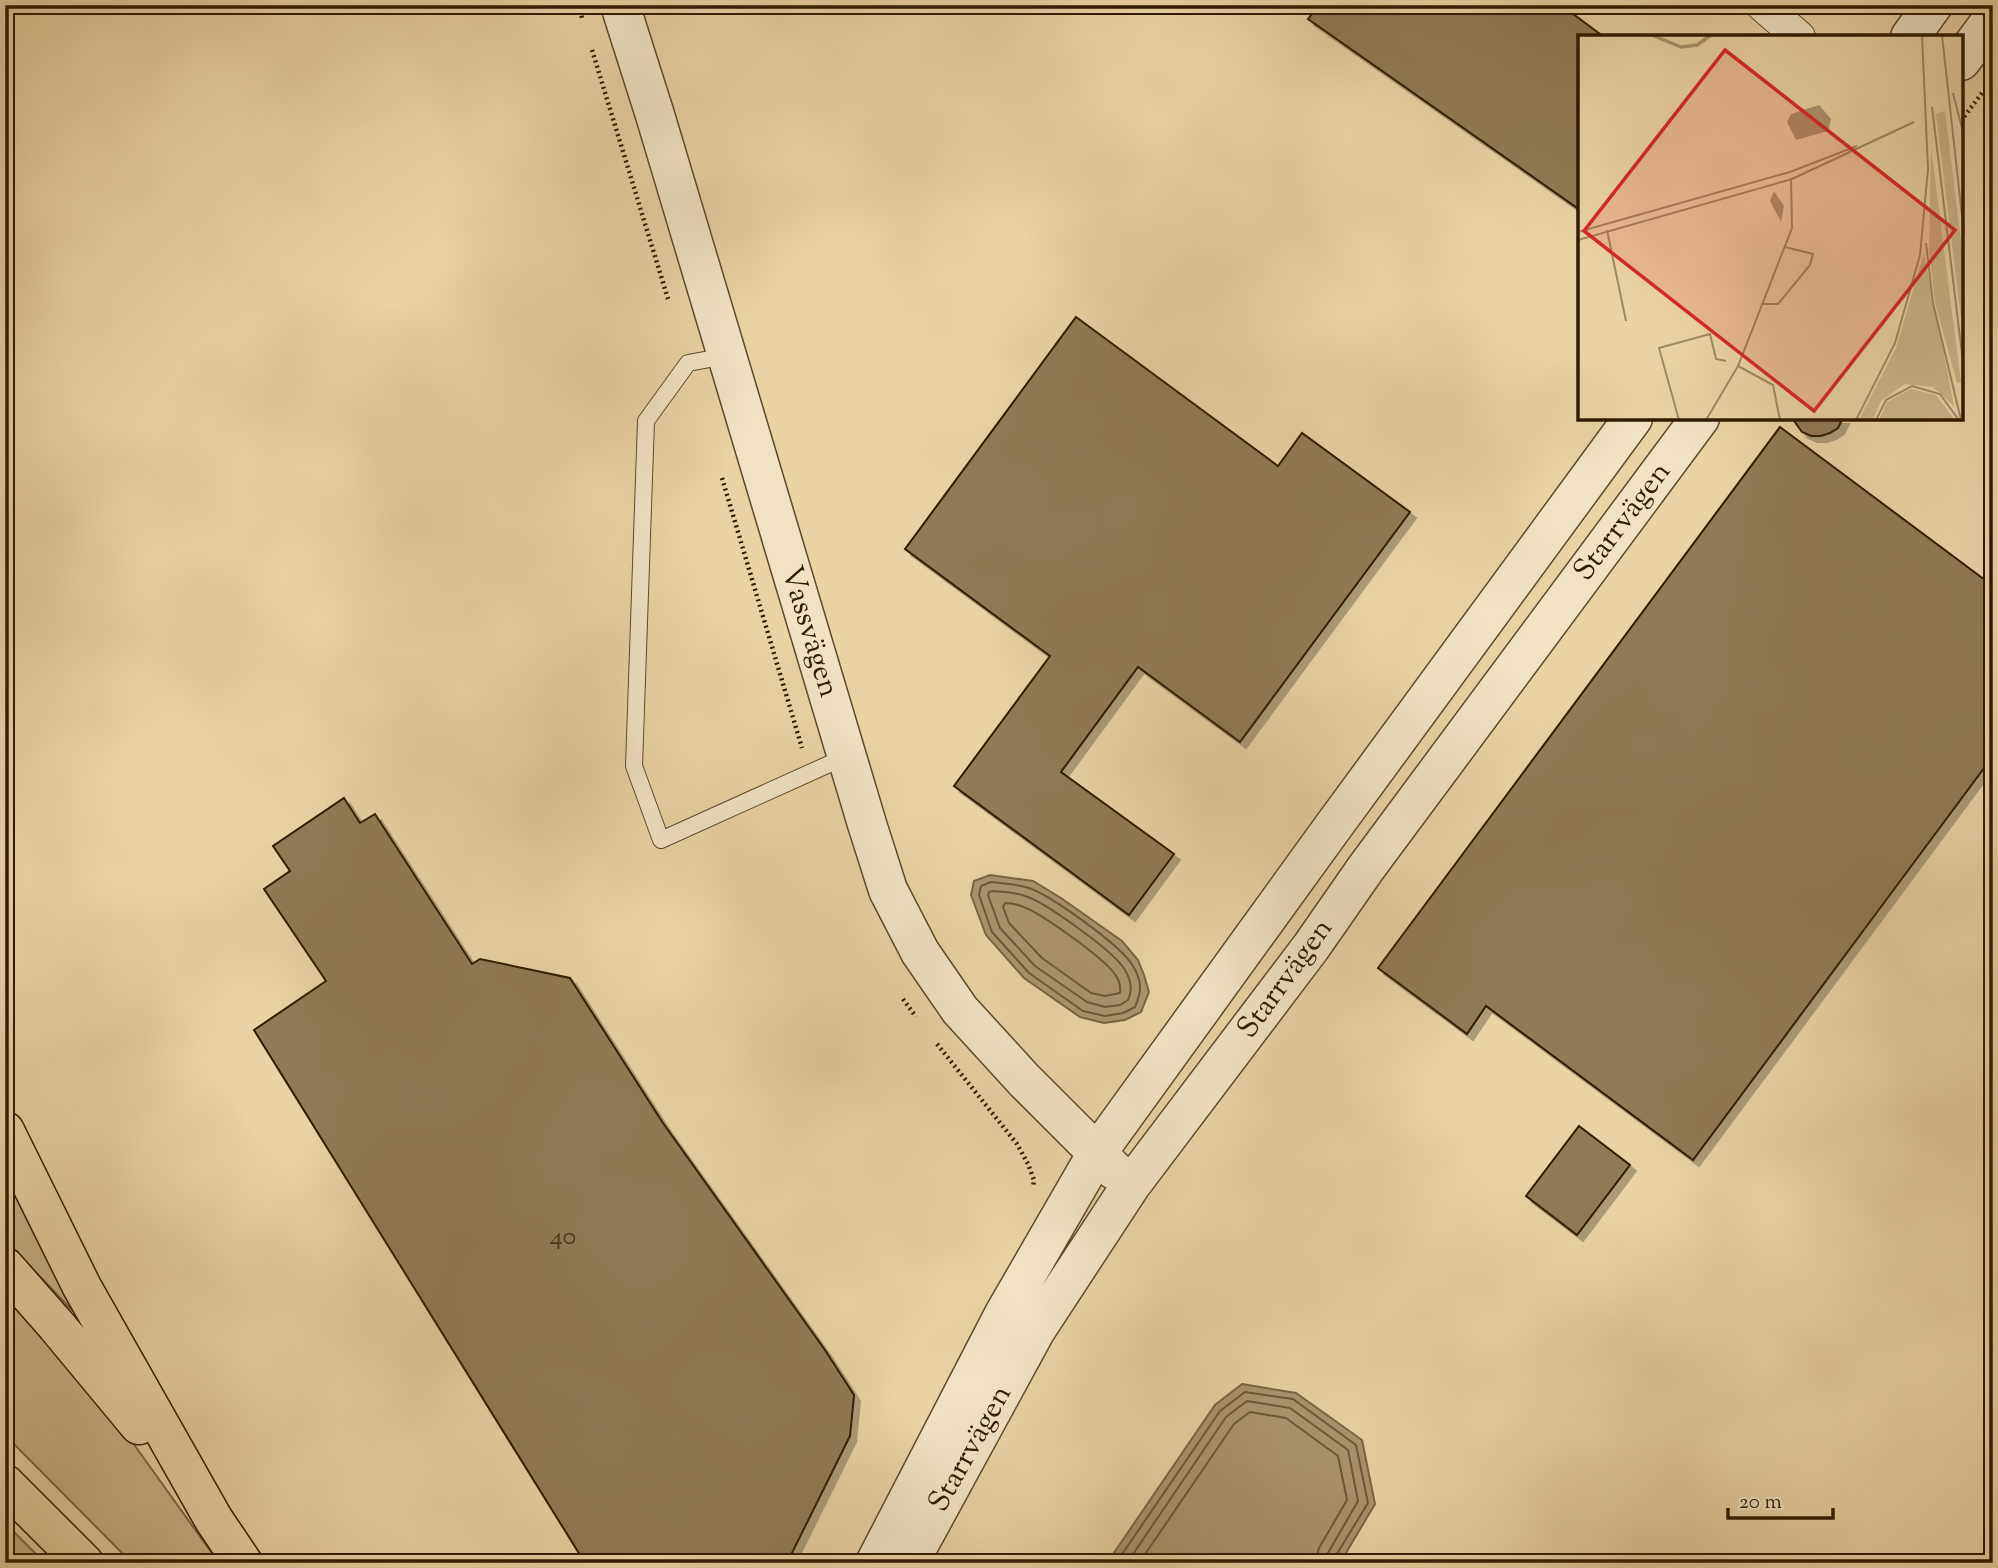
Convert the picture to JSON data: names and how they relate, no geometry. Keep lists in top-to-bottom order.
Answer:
{
  "streets": {
    "street": ["Starrvägen", "Vassvägen"]
  },
  "crossings": [
    ["Starrvägen", "Vassvägen"]
  ],
  "house_numbers": ["40"],
  "scale_bar": "20 m"
}
